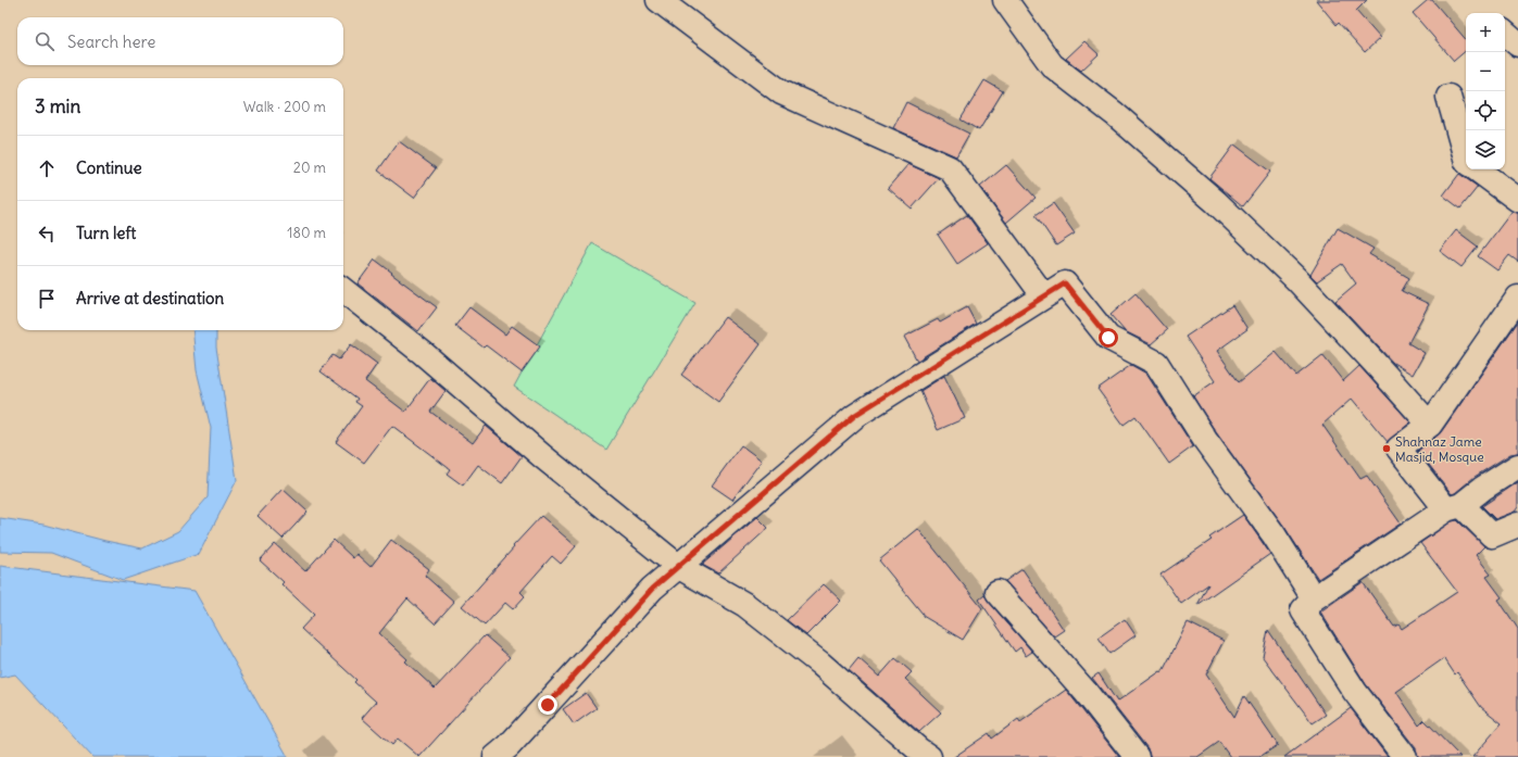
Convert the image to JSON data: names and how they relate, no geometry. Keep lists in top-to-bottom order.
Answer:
{
  "places": ["Shahnaz Jame Masjid, Mosque"],
  "page": {
    "map_buttons": ["+", "−"],
    "search": "Search here",
    "heading": ["3 min", "Walk · 200 m"],
    "list": [
      ["Continue", "20 m"],
      ["Turn left", "180 m"],
      "Arrive at destination"
    ]
  }
}
